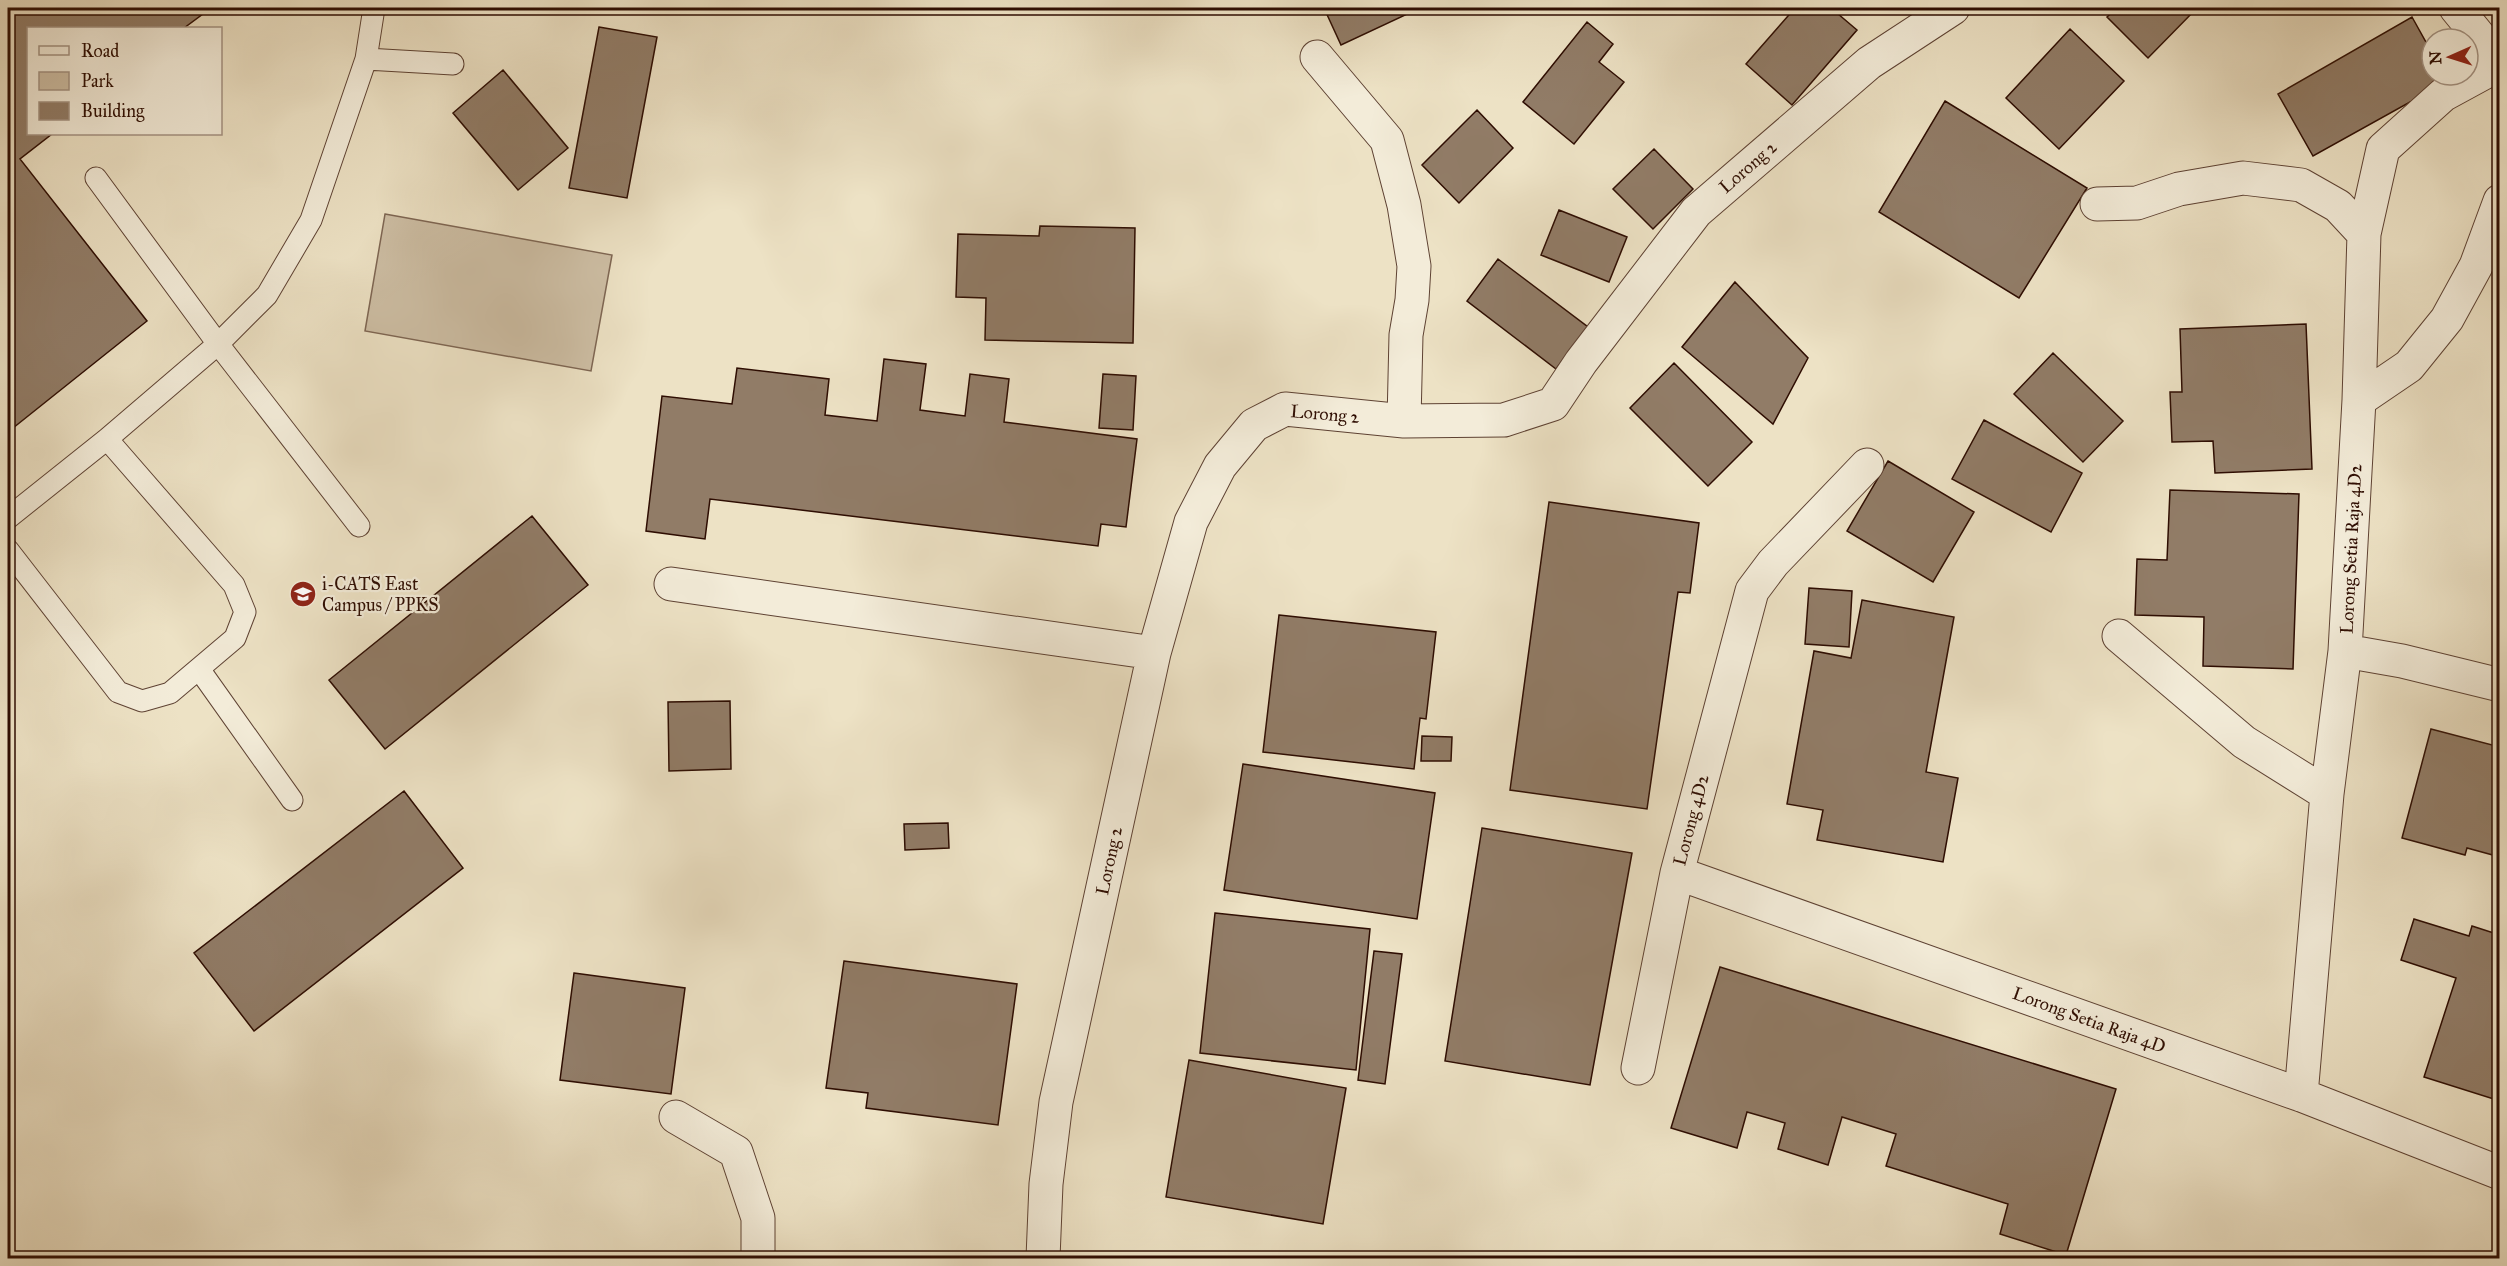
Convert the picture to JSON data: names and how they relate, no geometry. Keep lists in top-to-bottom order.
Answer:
{
  "streets": {
    "street": [
      "Lorong 2",
      "Lorong Setia Raja 4D2",
      "Lorong 4D2",
      "Lorong Setia Raja 4D"
    ]
  },
  "crossings": [
    ["Lorong Setia Raja 4D2", "Lorong Setia Raja 4D"],
    ["Lorong 4D2", "Lorong Setia Raja 4D"]
  ],
  "places": {
    "school or university": ["i-CATS East Campus / PPKS"]
  },
  "legend": ["Road", "Park", "Building"],
  "north": "left"
}
